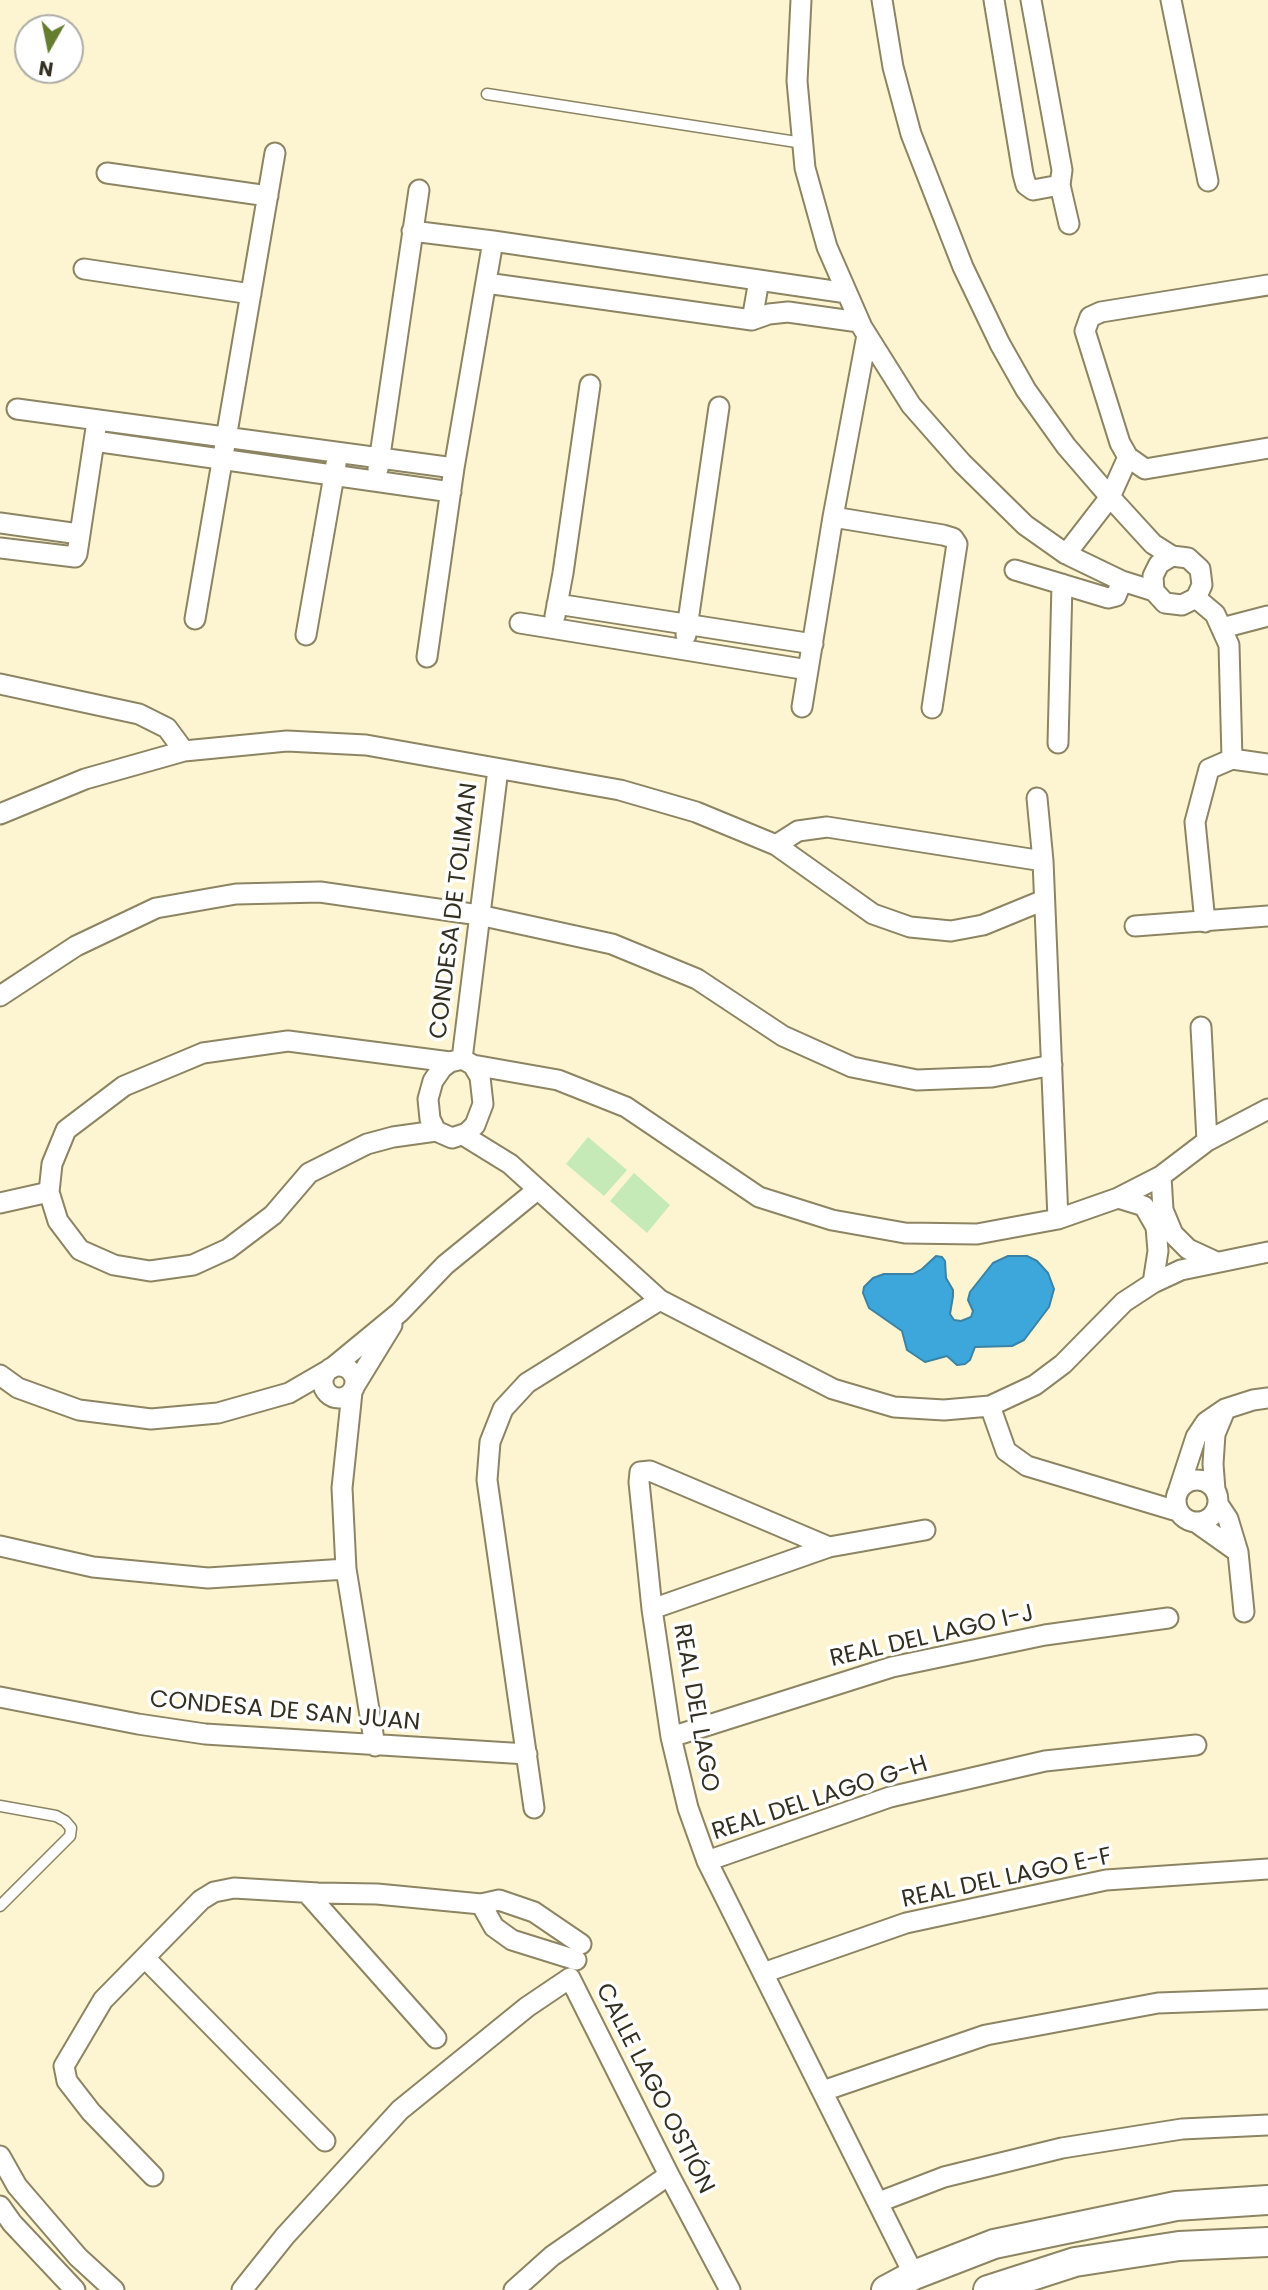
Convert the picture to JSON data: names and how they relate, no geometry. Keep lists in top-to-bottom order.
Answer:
{
  "streets": {
    "street": [
      "CONDESA DE TOLIMAN",
      "REAL DEL LAGO I-J",
      "REAL DEL LAGO",
      "CONDESA DE SAN JUAN",
      "REAL DEL LAGO G-H",
      "REAL DEL LAGO E-F",
      "CALLE LAGO OSTIÓN"
    ]
  },
  "crossings": [
    ["REAL DEL LAGO I-J", "REAL DEL LAGO"],
    ["REAL DEL LAGO", "REAL DEL LAGO G-H"],
    ["REAL DEL LAGO", "REAL DEL LAGO E-F"]
  ],
  "north": "bottom"
}
